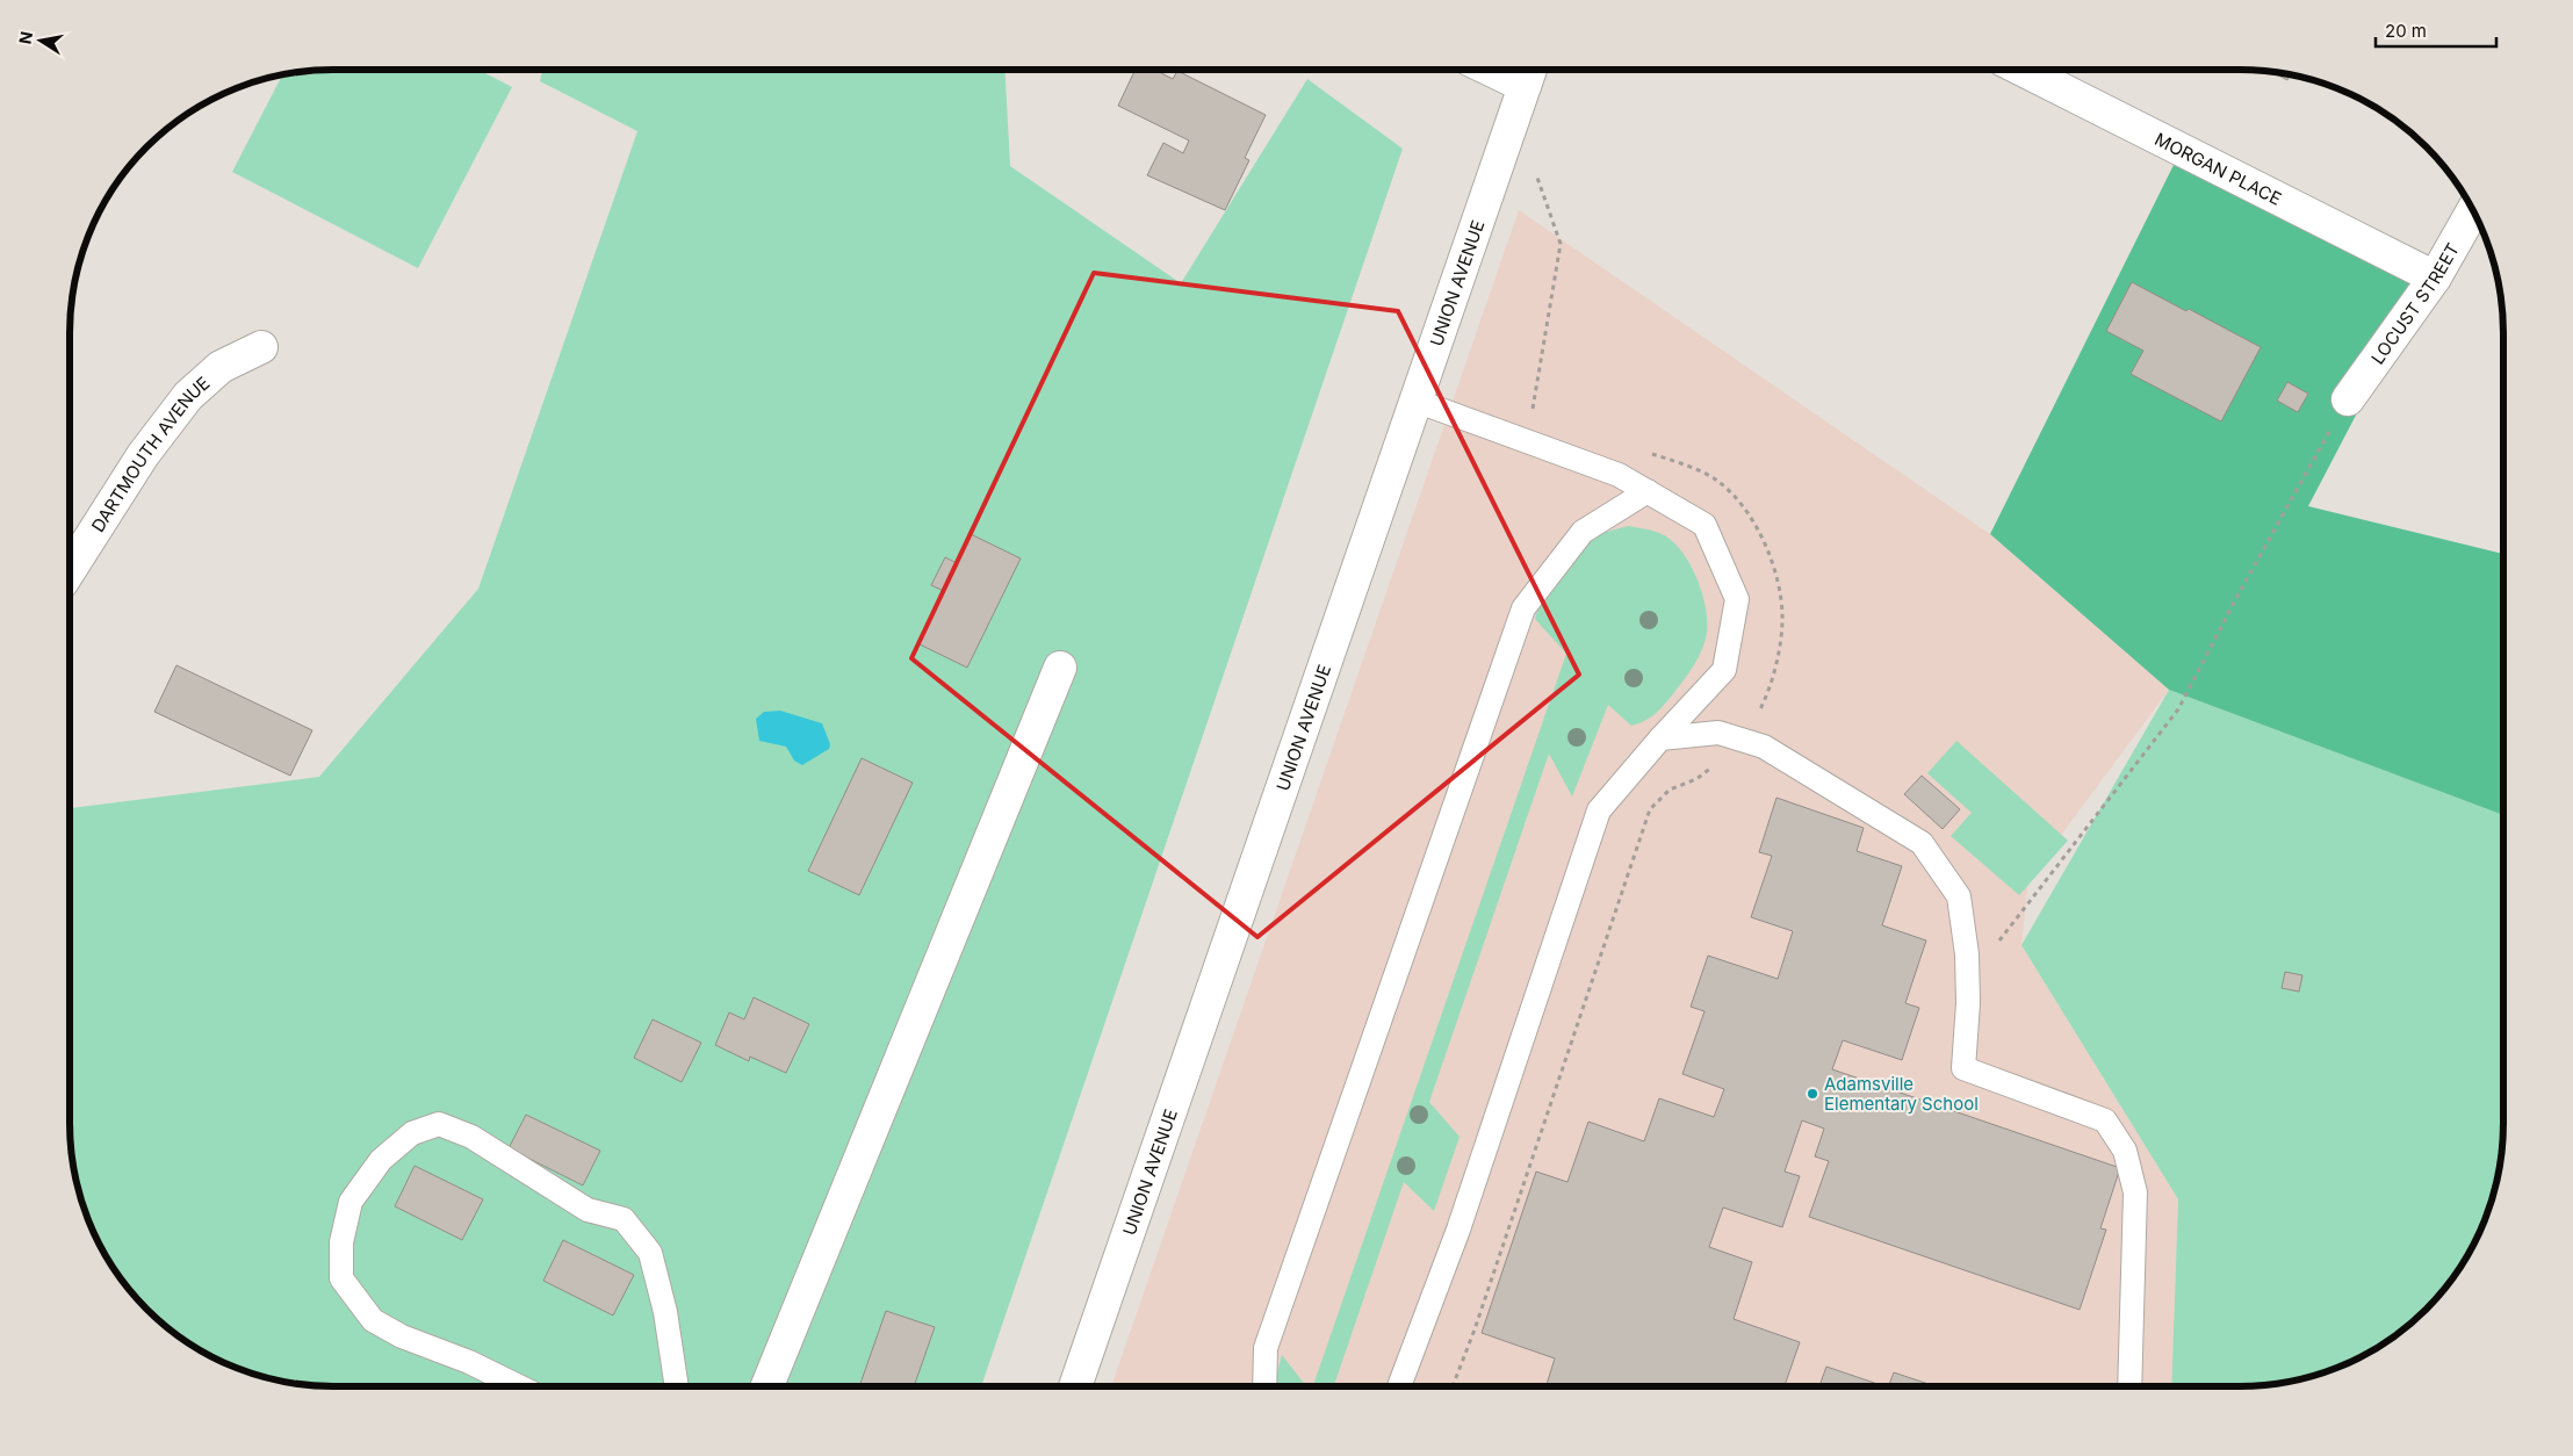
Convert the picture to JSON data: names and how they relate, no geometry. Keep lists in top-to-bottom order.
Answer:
{
  "streets": {
    "street": [
      "MORGAN PLACE",
      "UNION AVENUE",
      "LOCUST STREET",
      "DARTMOUTH AVENUE"
    ]
  },
  "crossings": [
    ["MORGAN PLACE", "LOCUST STREET"]
  ],
  "places": ["Adamsville Elementary School"],
  "scale_bar": "20 m",
  "north": "left"
}
